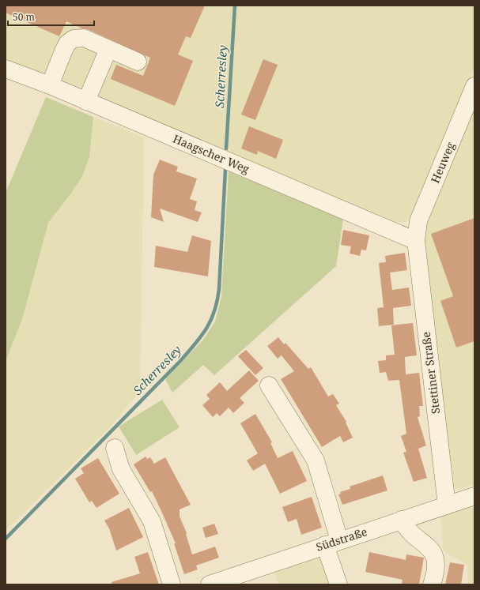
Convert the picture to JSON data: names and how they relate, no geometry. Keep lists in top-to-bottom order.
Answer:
{
  "streets": {
    "street": [
      "Haagscher Weg",
      "Heuweg",
      "Stettiner Straße",
      "Südstraße"
    ]
  },
  "crossings": [
    ["Haagscher Weg", "Heuweg"],
    ["Haagscher Weg", "Stettiner Straße"],
    ["Heuweg", "Stettiner Straße"],
    ["Stettiner Straße", "Südstraße"]
  ],
  "water": ["Scherresley"],
  "scale_bar": "50 m"
}
